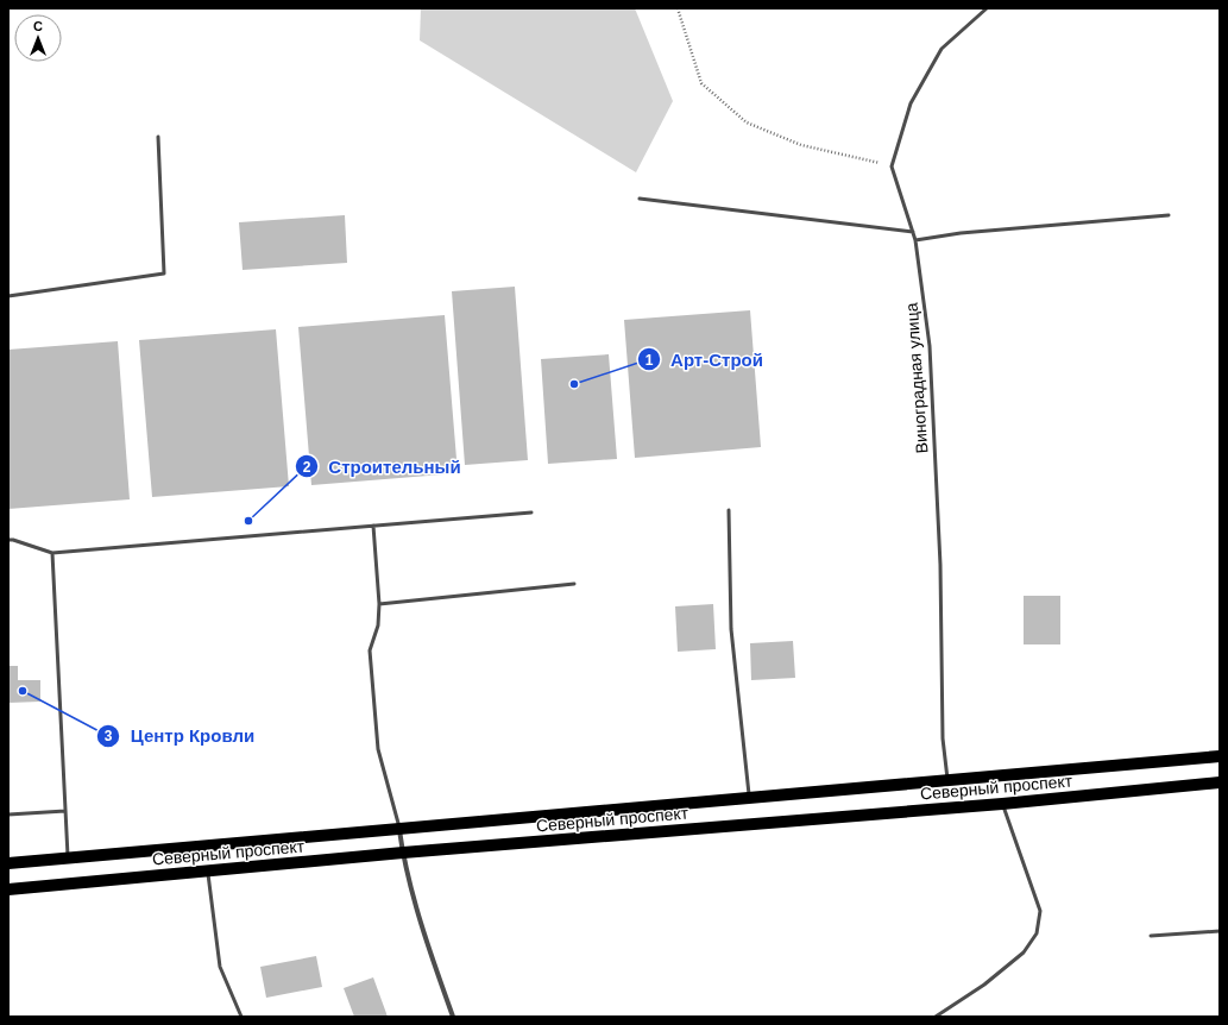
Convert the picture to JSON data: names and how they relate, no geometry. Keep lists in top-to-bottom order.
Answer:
{
  "streets": {
    "main road": ["Северный проспект"],
    "lane": ["Виноградная улица"]
  },
  "crossings": [
    ["Виноградная улица", "Северный проспект"]
  ],
  "places": ["Арт-Строй", "Строительный", "Центр Кровли"],
  "north": "top"
}
